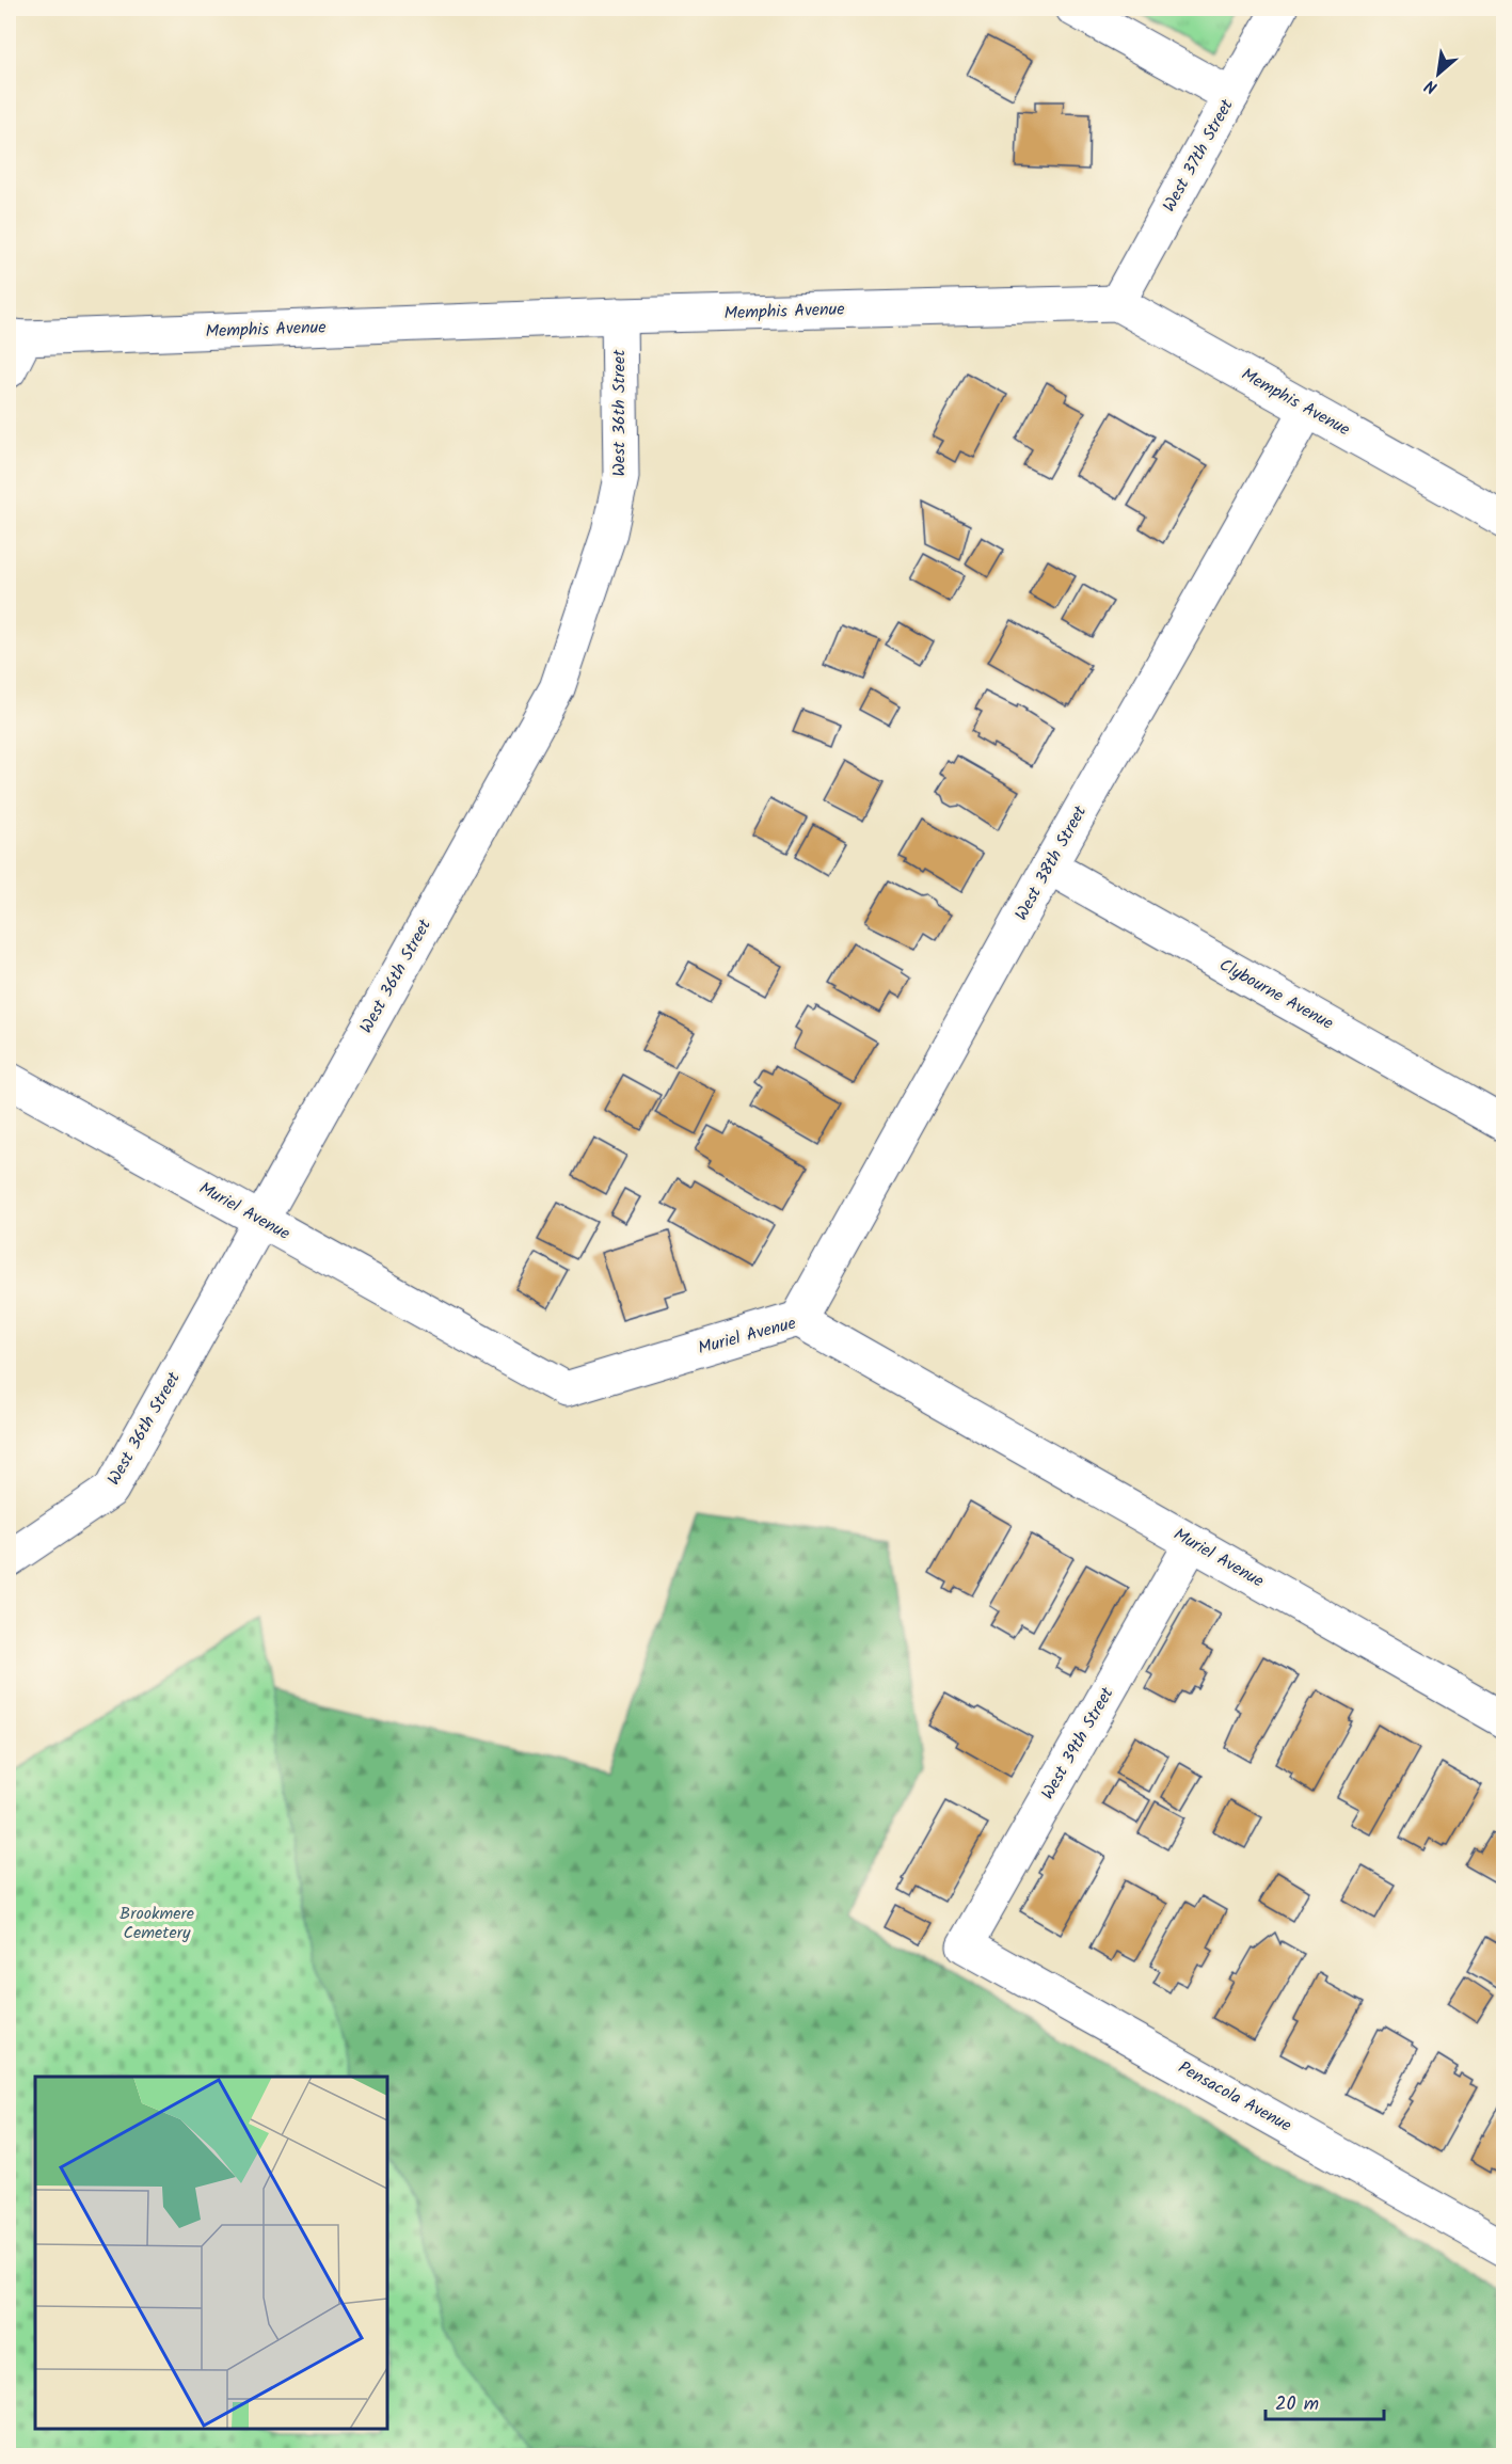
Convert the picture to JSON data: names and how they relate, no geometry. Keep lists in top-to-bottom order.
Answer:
{
  "streets": {
    "street": [
      "West 37th Street",
      "Memphis Avenue",
      "West 36th Street",
      "West 38th Street",
      "Clybourne Avenue",
      "Muriel Avenue",
      "West 39th Street",
      "Pensacola Avenue"
    ]
  },
  "crossings": [
    ["West 37th Street", "Memphis Avenue"],
    ["Memphis Avenue", "West 36th Street"],
    ["Memphis Avenue", "West 38th Street"],
    ["West 36th Street", "Muriel Avenue"],
    ["West 38th Street", "Clybourne Avenue"],
    ["West 38th Street", "Muriel Avenue"],
    ["Muriel Avenue", "West 39th Street"],
    ["West 39th Street", "Pensacola Avenue"]
  ],
  "parks": ["Brookmere Cemetery"],
  "scale_bar": "20 m",
  "north": "bottom left"
}
